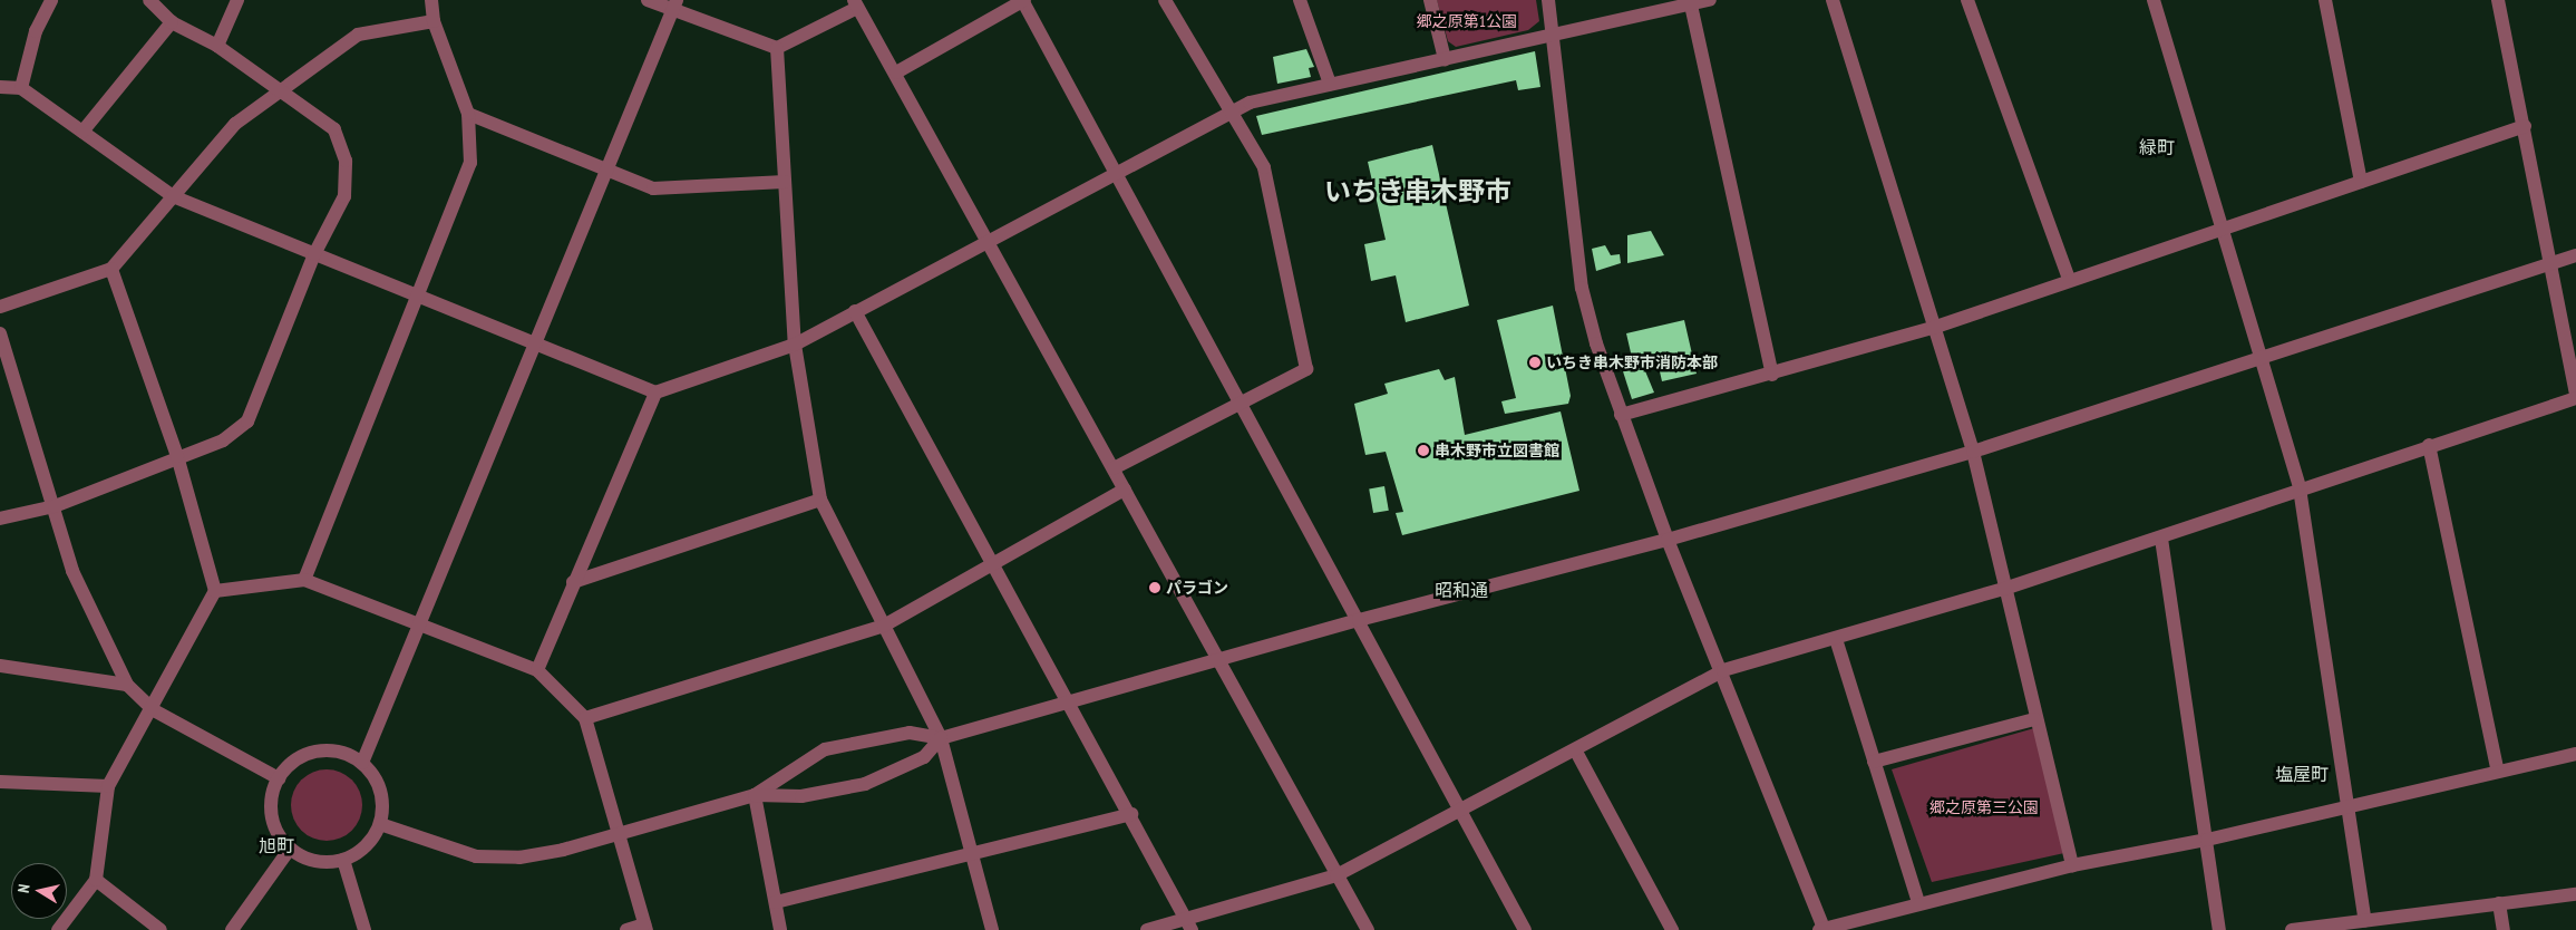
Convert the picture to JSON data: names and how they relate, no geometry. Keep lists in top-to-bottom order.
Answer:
{
  "districts": [
    "緑町",
    "いちき串木野市",
    "昭和通",
    "塩屋町",
    "旭町"
  ],
  "parks": ["郷之原第1公園", "郷之原第三公園"],
  "places": ["いちき串木野市消防本部", "串木野市立図書館", "パラゴン"],
  "north": "left"
}
